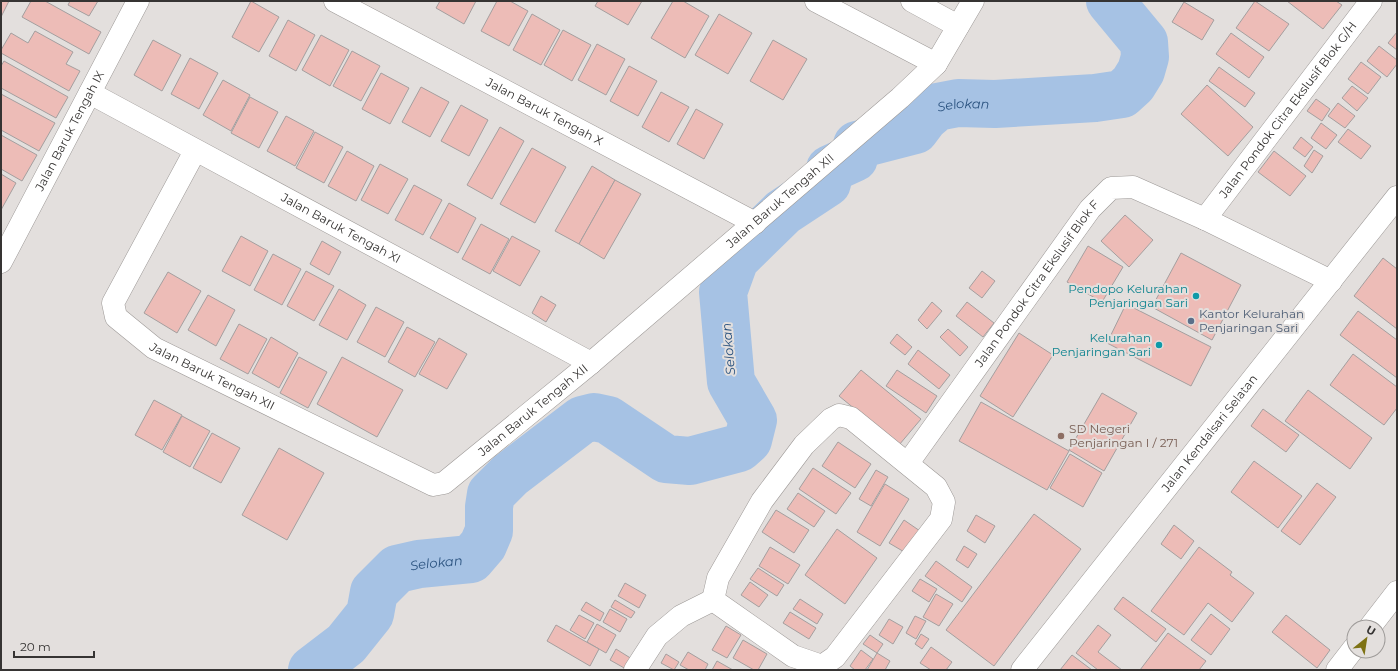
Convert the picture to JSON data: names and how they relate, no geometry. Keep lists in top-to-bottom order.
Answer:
{
  "streets": {
    "street": [
      "Jalan Pondok Citra Ekslusif Blok G/H",
      "Jalan Baruk Tengah X",
      "Jalan Baruk Tengah IX",
      "Jalan Baruk Tengah XII",
      "Jalan Baruk Tengah XI",
      "Jalan Pondok Citra Ekslusif Blok F",
      "Jalan Kendalsari Selatan"
    ]
  },
  "crossings": [
    ["Jalan Pondok Citra Ekslusif Blok G/H", "Jalan Pondok Citra Ekslusif Blok F"],
    ["Jalan Baruk Tengah X", "Jalan Baruk Tengah XII"],
    ["Jalan Baruk Tengah IX", "Jalan Baruk Tengah XI"],
    ["Jalan Baruk Tengah XII", "Jalan Baruk Tengah XI"],
    ["Jalan Pondok Citra Ekslusif Blok F", "Jalan Kendalsari Selatan"]
  ],
  "water": ["Selokan"],
  "places": [
    "Pendopo Kelurahan Penjaringan Sari",
    "Kantor Kelurahan Penjaringan Sari",
    "Kelurahan Penjaringan Sari",
    "SD Negeri Penjaringan I / 271"
  ],
  "scale_bar": "20 m",
  "north": "top right"
}
